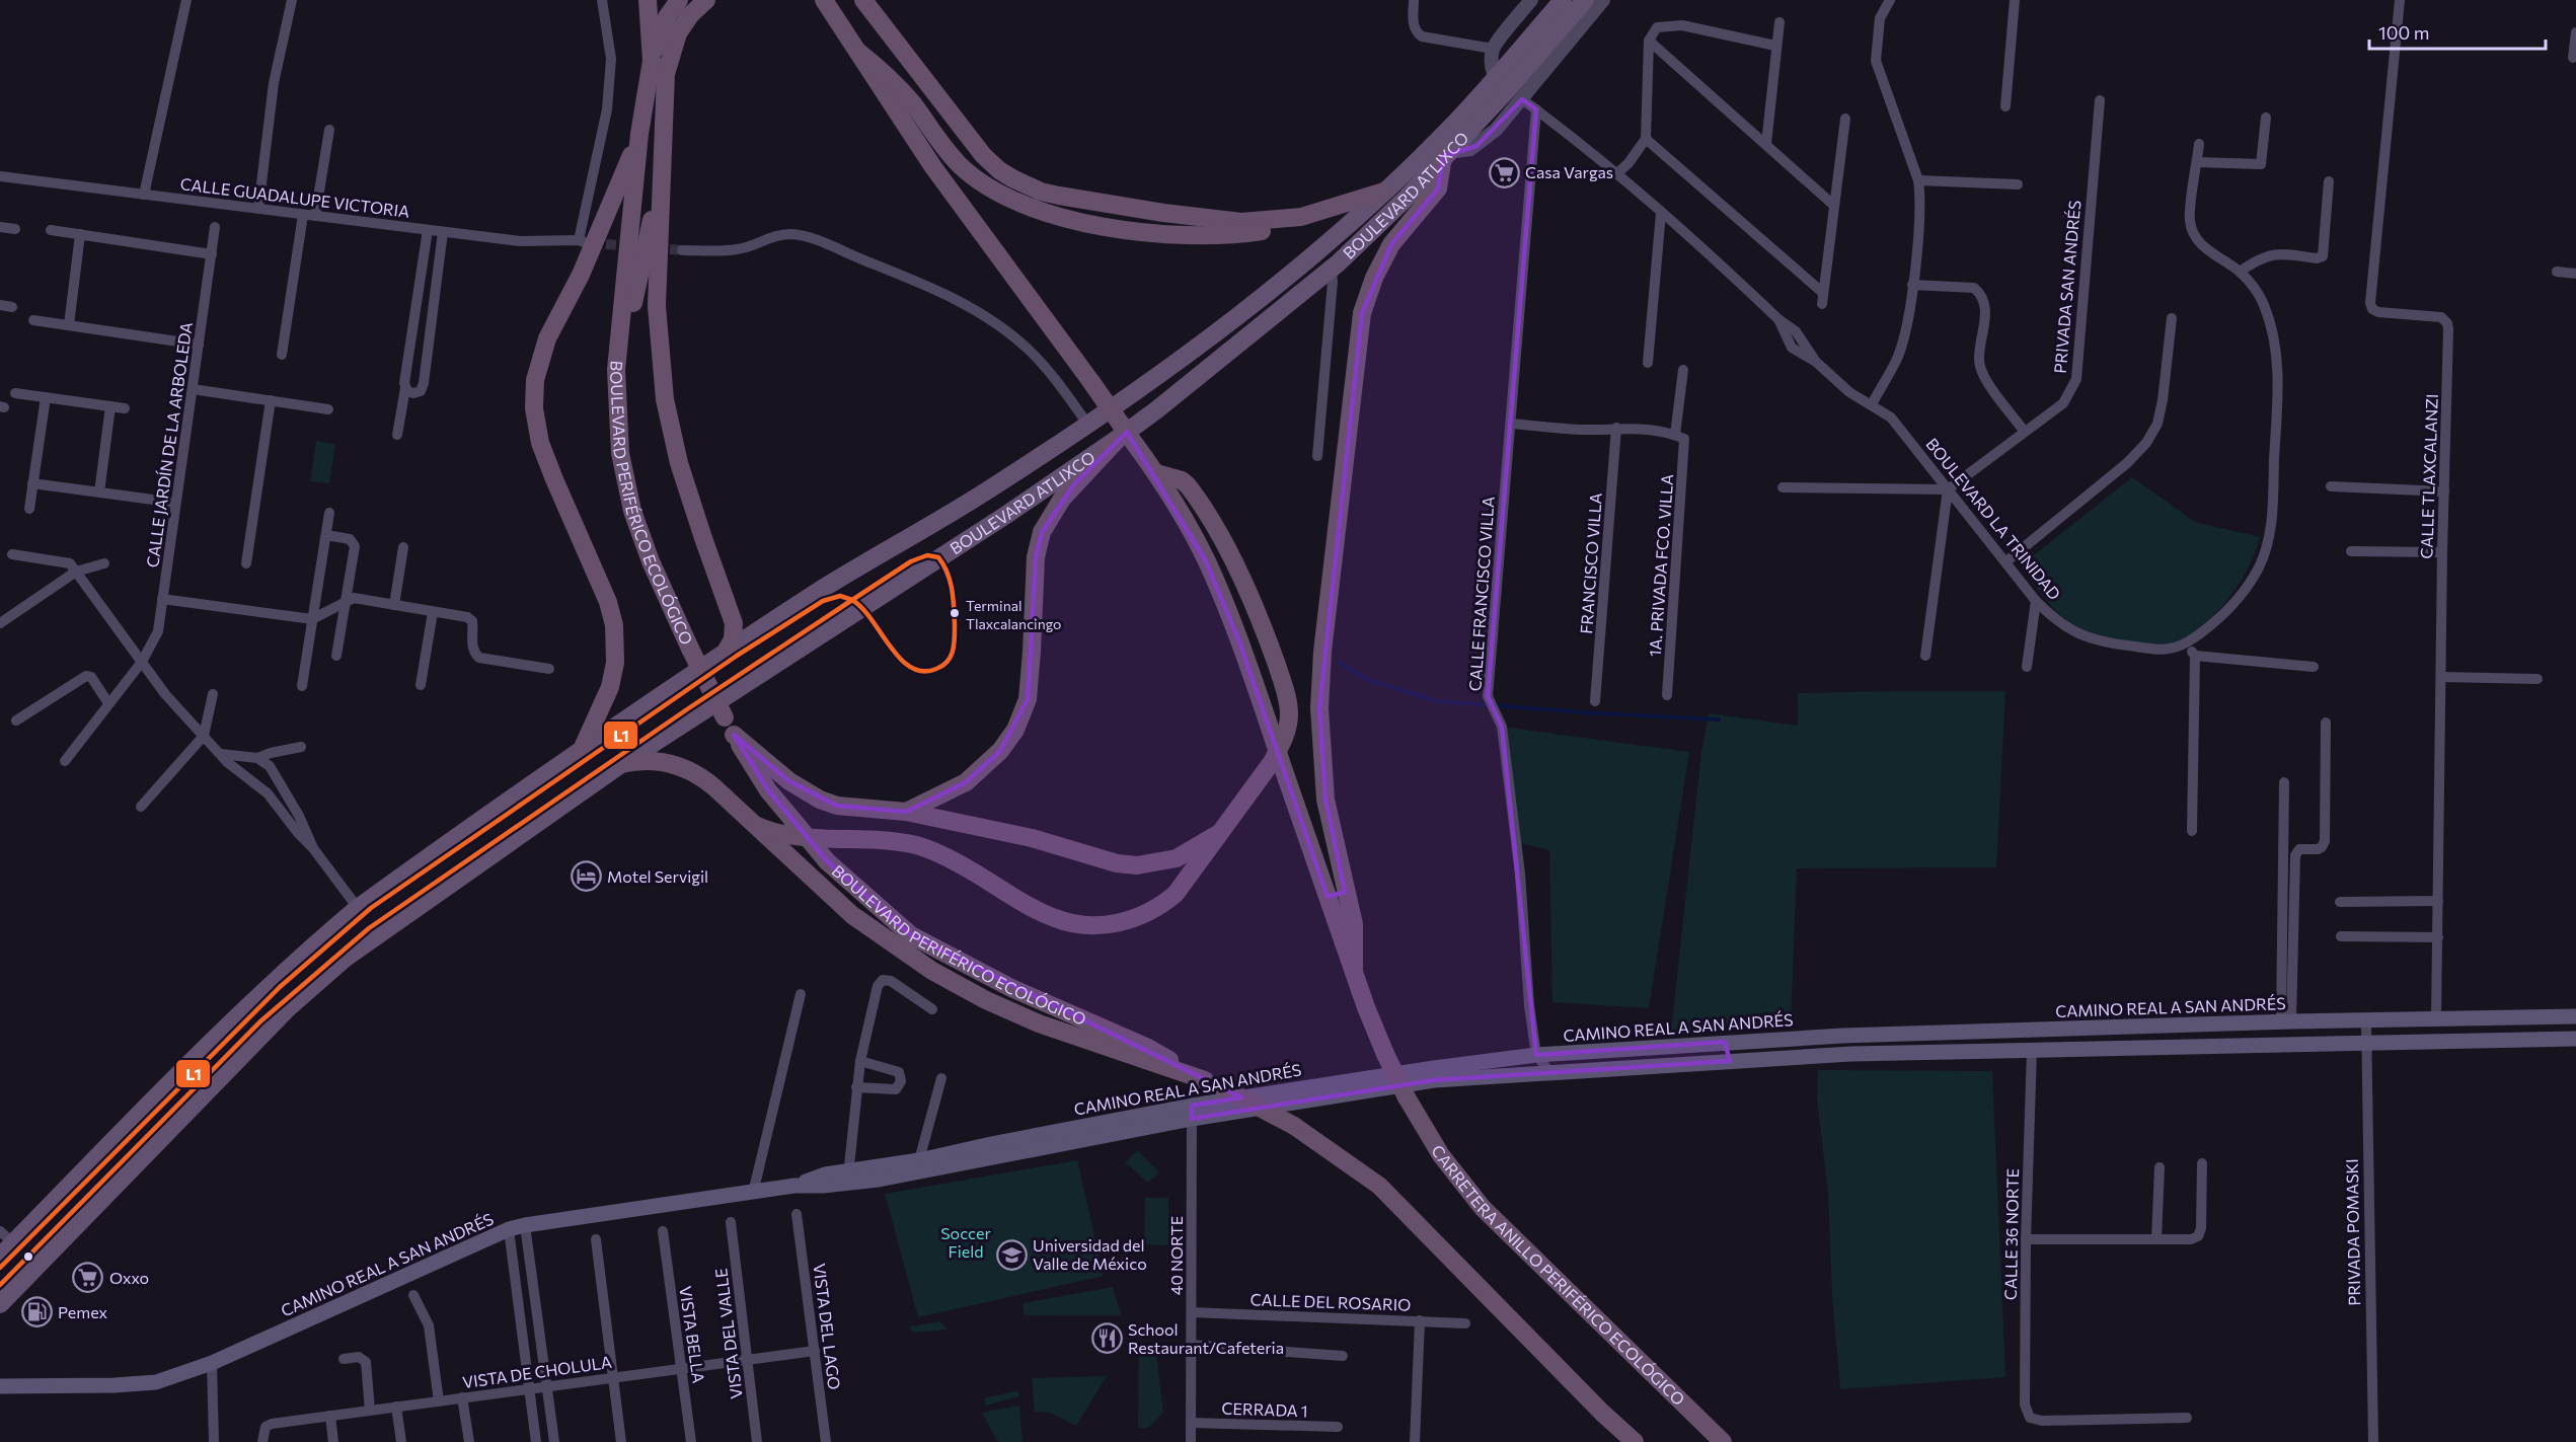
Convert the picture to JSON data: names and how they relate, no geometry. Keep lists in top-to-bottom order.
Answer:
{
  "streets": {
    "highway": ["BOULEVARD PERIFÉRICO ECOLÓGICO", "CARRETERA ANILLO PERIFÉRICO ECOLÓGICO"],
    "main road": ["BOULEVARD ATLIXCO", "CAMINO REAL A SAN ANDRÉS"],
    "street": [
      "CALLE GUADALUPE VICTORIA",
      "PRIVADA SAN ANDRÉS",
      "CALLE JARDÍN DE LA ARBOLEDA",
      "CALLE TLAXCALANZI",
      "BOULEVARD LA TRINIDAD",
      "FRANCISCO VILLA",
      "1A. PRIVADA FCO. VILLA",
      "CALLE FRANCISCO VILLA",
      "PRIVADA POMASKI",
      "CALLE 36 NORTE",
      "40 NORTE",
      "CALLE DEL ROSARIO",
      "VISTA DEL LAGO",
      "VISTA DEL VALLE",
      "VISTA BELLA",
      "VISTA DE CHOLULA",
      "CERRADA 1"
    ]
  },
  "crossings": [
    ["BOULEVARD ATLIXCO", "BOULEVARD LA TRINIDAD"],
    ["PRIVADA SAN ANDRÉS", "BOULEVARD LA TRINIDAD"],
    ["CALLE TLAXCALANZI", "CAMINO REAL A SAN ANDRÉS"],
    ["BOULEVARD LA TRINIDAD", "CALLE FRANCISCO VILLA"],
    ["CALLE FRANCISCO VILLA", "CAMINO REAL A SAN ANDRÉS"],
    ["CAMINO REAL A SAN ANDRÉS", "PRIVADA POMASKI"],
    ["CAMINO REAL A SAN ANDRÉS", "CALLE 36 NORTE"],
    ["CAMINO REAL A SAN ANDRÉS", "40 NORTE"],
    ["40 NORTE", "CALLE DEL ROSARIO"],
    ["40 NORTE", "CERRADA 1"],
    ["VISTA DEL LAGO", "VISTA DE CHOLULA"],
    ["VISTA DEL VALLE", "VISTA DE CHOLULA"],
    ["VISTA BELLA", "VISTA DE CHOLULA"]
  ],
  "parks": ["Soccer Field"],
  "places": {
    "supermarket": ["Casa Vargas", "Oxxo"],
    "other": ["Terminal Tlaxcalancingo"],
    "hotel": ["Motel Servigil"],
    "school or university": ["Universidad del Valle de México"],
    "fuel station": ["Pemex"],
    "restaurant": ["School Restaurant/Cafeteria"]
  },
  "lines": ["transit line L1"],
  "scale_bar": "100 m"
}
